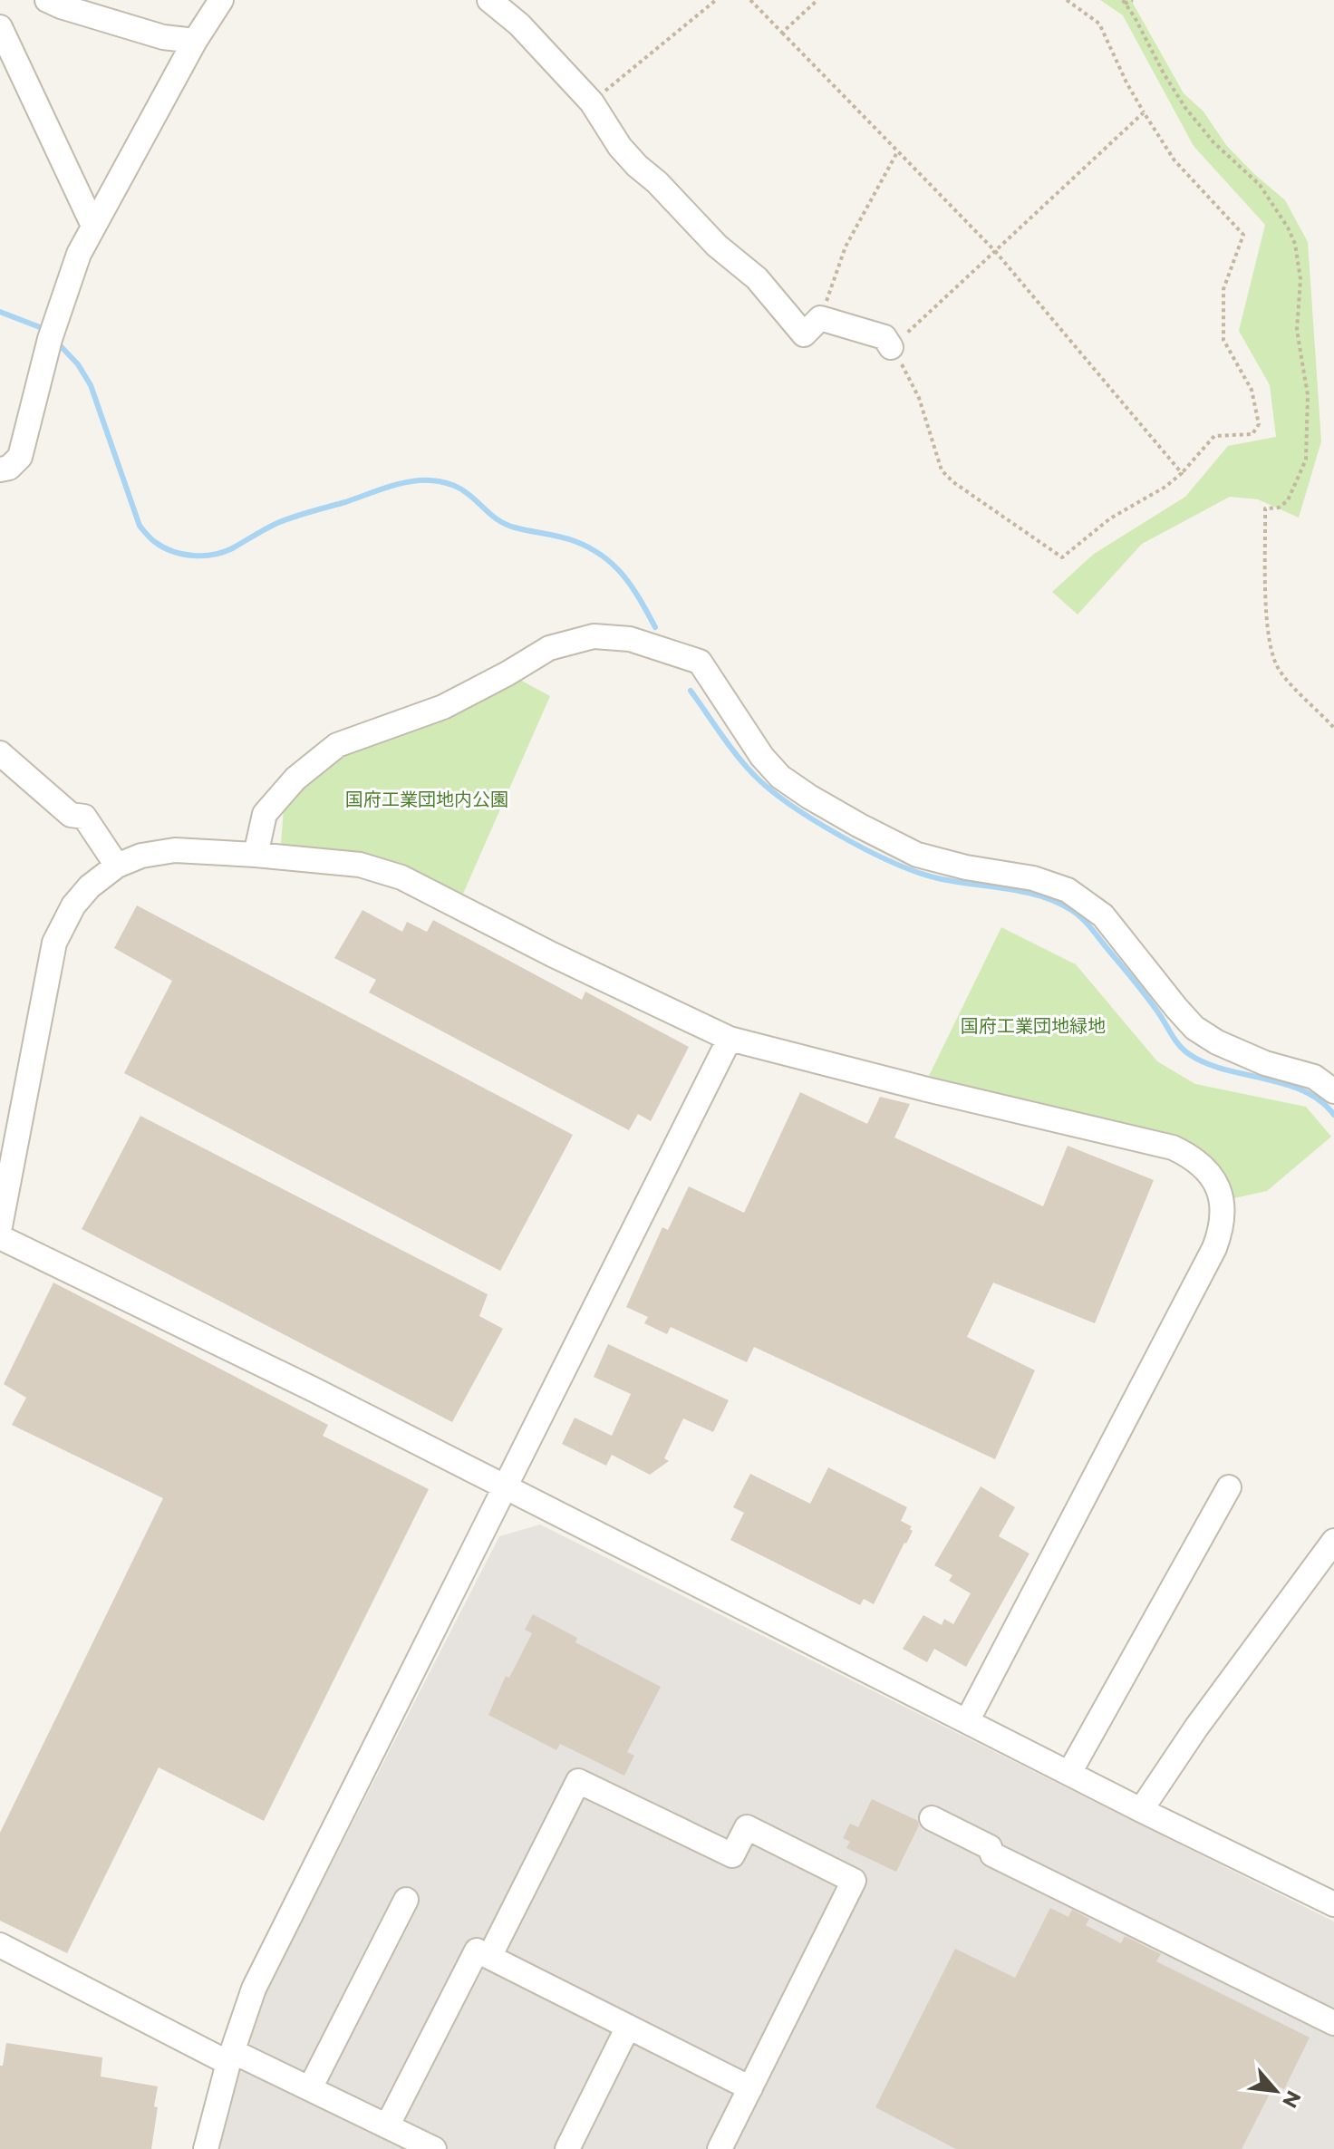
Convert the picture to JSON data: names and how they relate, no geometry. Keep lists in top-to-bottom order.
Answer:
{
  "parks": ["国府工業団地内公園", "国府工業団地緑地"],
  "north": "bottom right"
}
